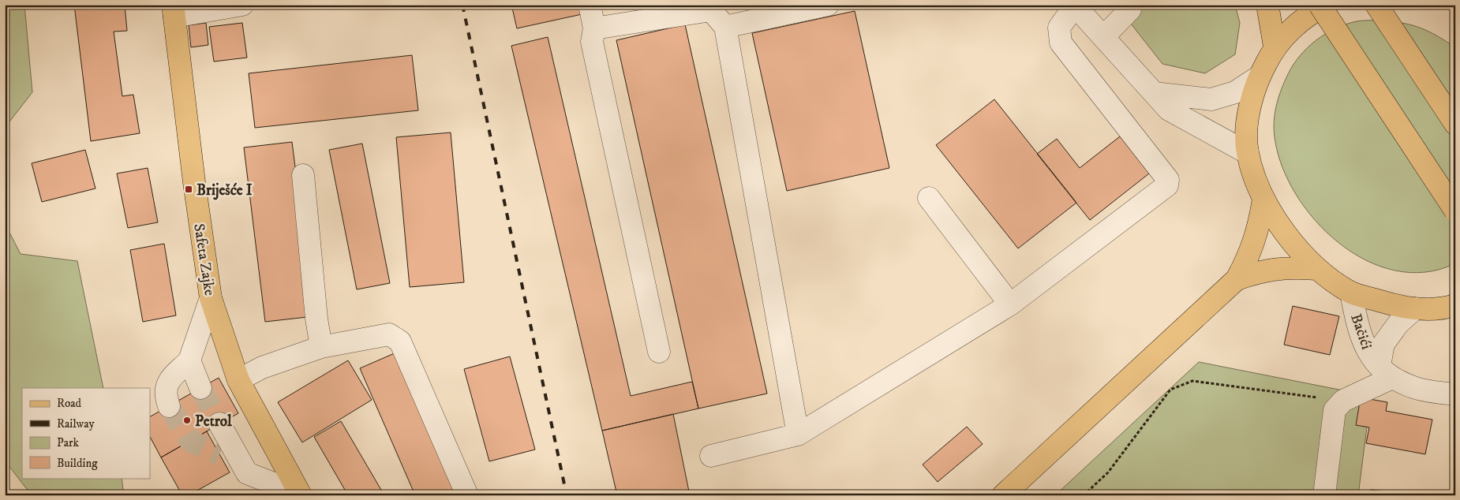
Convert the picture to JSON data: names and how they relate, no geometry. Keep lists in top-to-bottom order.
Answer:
{
  "streets": {
    "main road": ["Safeta Zajke"],
    "street": ["Bačići"]
  },
  "places": {
    "transit": ["Briješće I"],
    "other": ["Petrol"]
  },
  "legend": [
    "Road",
    "Railway",
    "Park",
    "Building"
  ]
}
